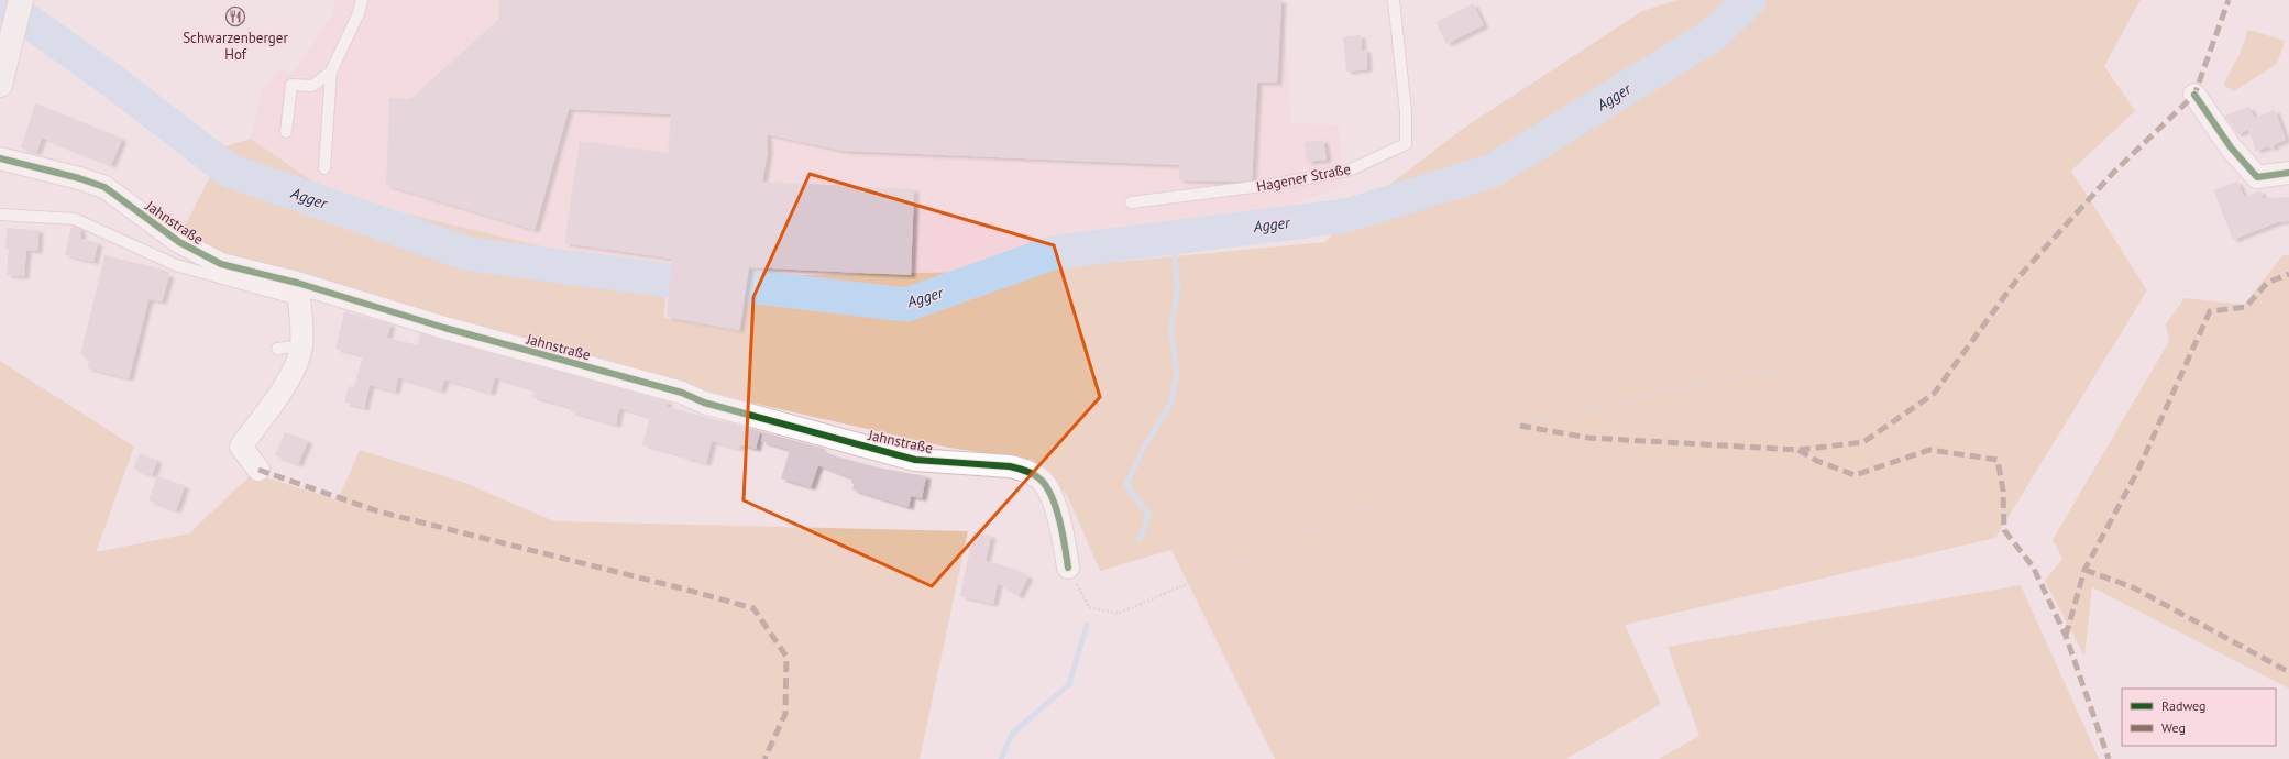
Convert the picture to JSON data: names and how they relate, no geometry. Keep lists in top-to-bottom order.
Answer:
{
  "streets": {
    "street": ["Jahnstraße"],
    "lane": ["Hagener Straße"]
  },
  "water": ["Agger"],
  "places": {
    "restaurant": ["Schwarzenberger Hof"]
  },
  "legend": ["Radweg", "Weg"]
}
